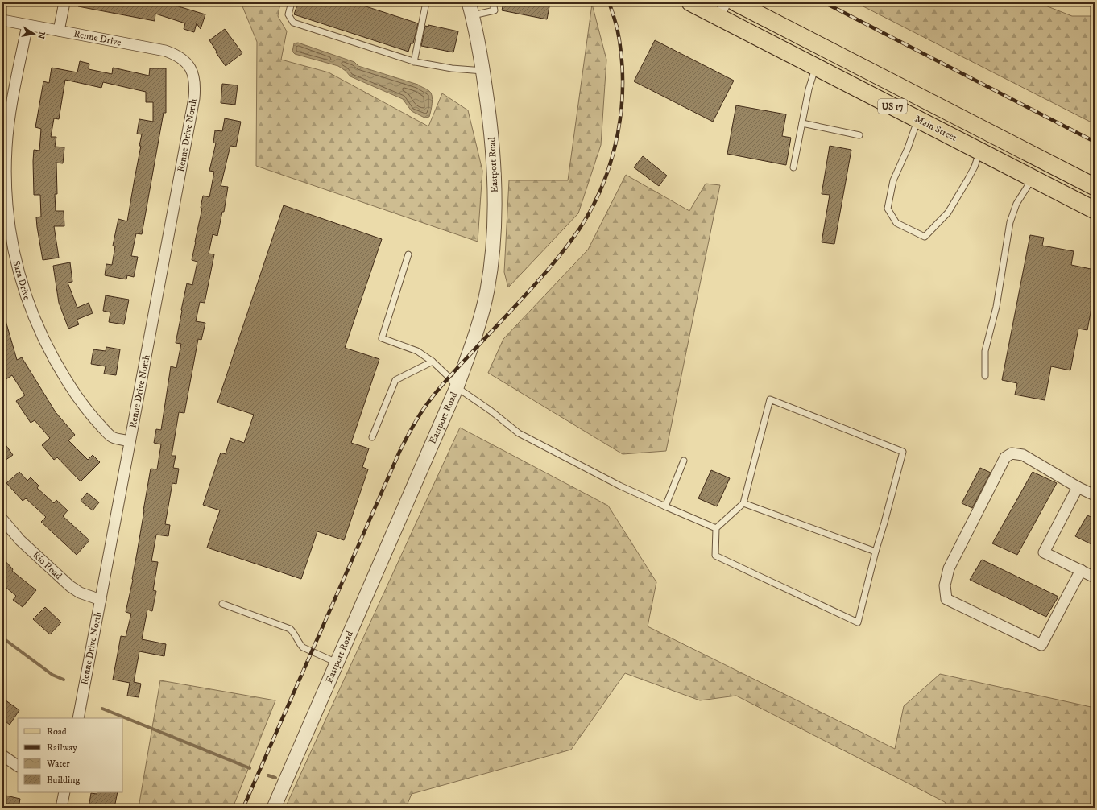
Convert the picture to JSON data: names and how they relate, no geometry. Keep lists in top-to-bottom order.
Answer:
{
  "streets": {
    "main road": ["US 17", "Main Street"],
    "street": [
      "Renne Drive",
      "Renne Drive North",
      "Eastport Road",
      "Sara Drive",
      "Rio Road"
    ]
  },
  "crossings": [
    ["Renne Drive", "Renne Drive North"],
    ["Renne Drive", "Sara Drive"],
    ["Renne Drive North", "Sara Drive"],
    ["Renne Drive North", "Rio Road"]
  ],
  "legend": [
    "Road",
    "Railway",
    "Water",
    "Building"
  ],
  "north": "right"
}
